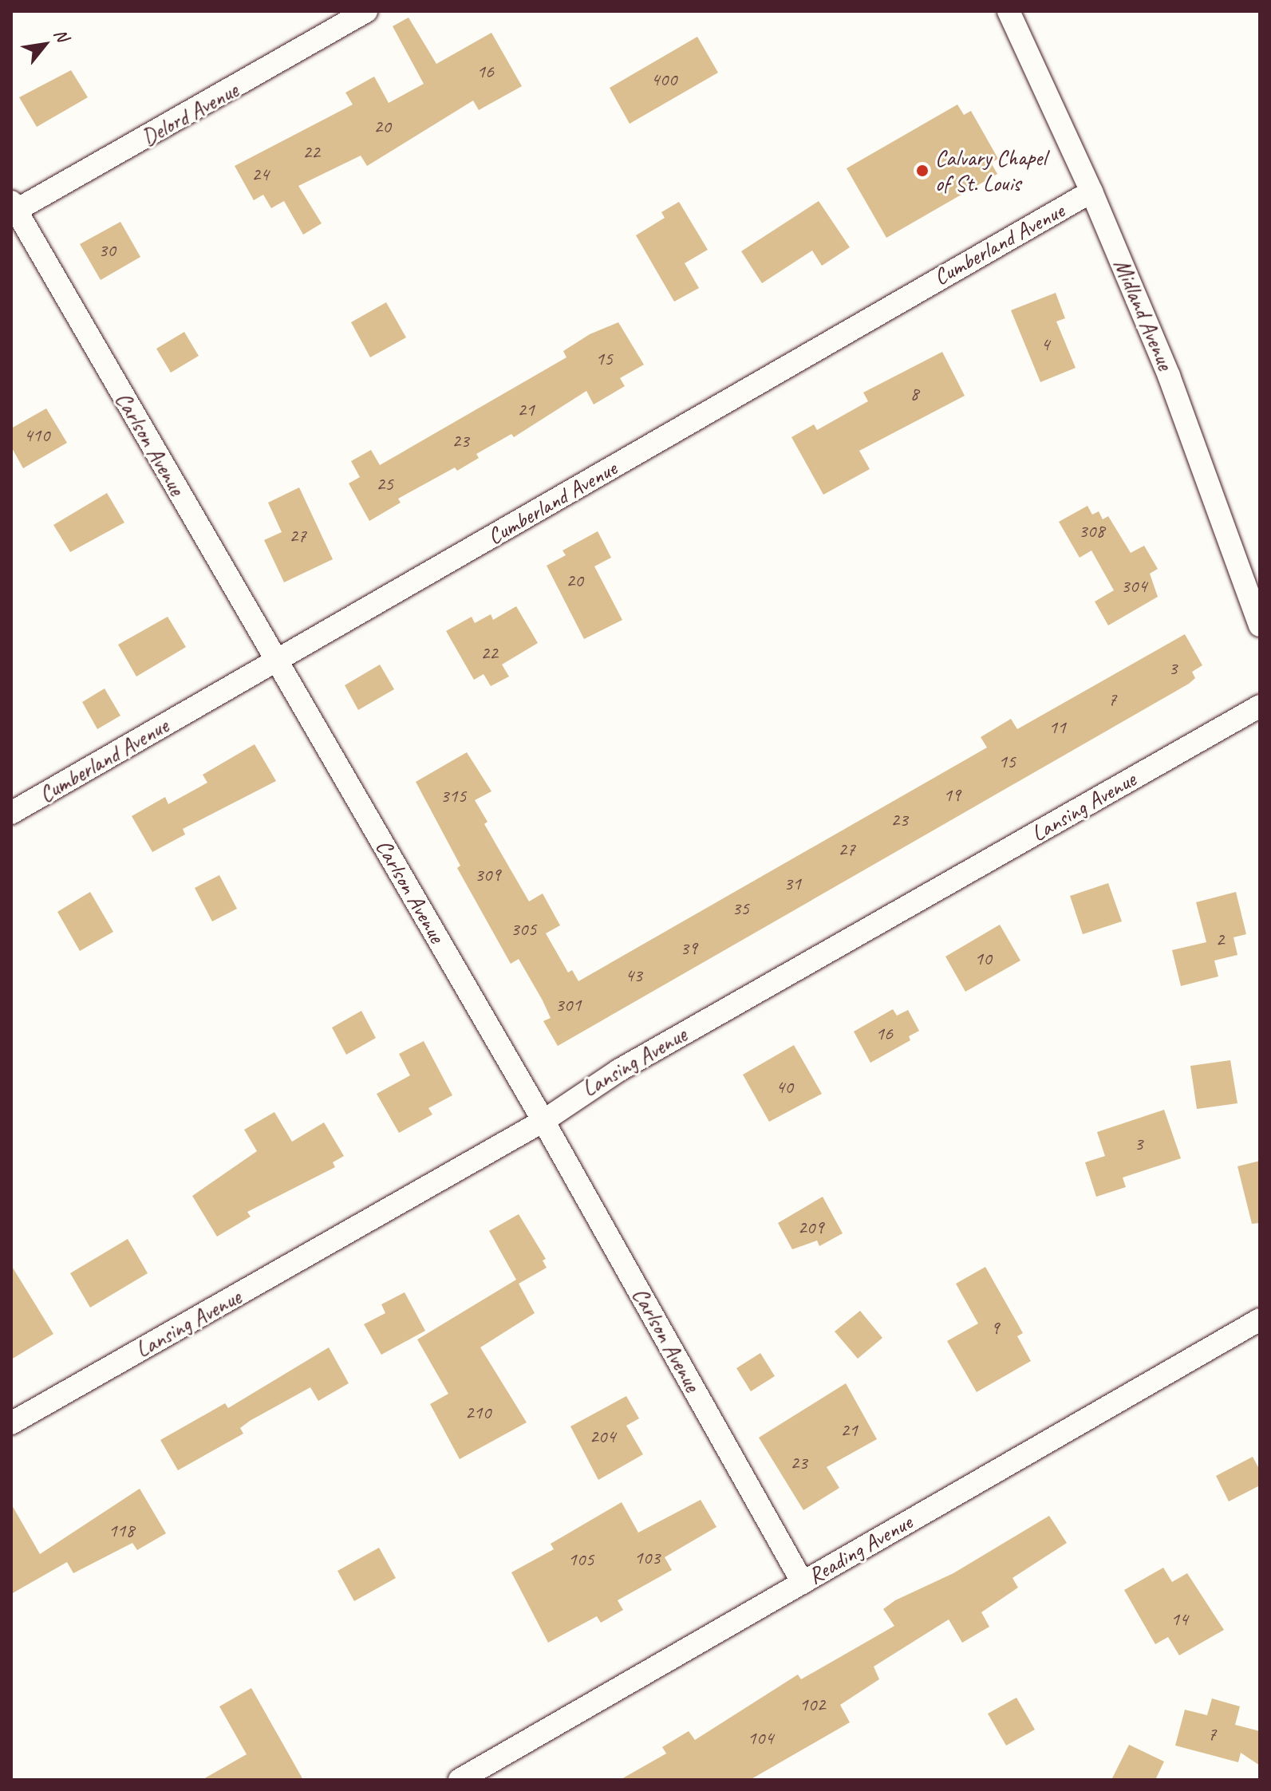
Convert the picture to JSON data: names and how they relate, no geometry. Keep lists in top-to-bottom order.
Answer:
{
  "streets": {
    "street": [
      "Delord Avenue",
      "Cumberland Avenue",
      "Midland Avenue",
      "Carlson Avenue",
      "Lansing Avenue",
      "Reading Avenue"
    ]
  },
  "crossings": [
    ["Delord Avenue", "Carlson Avenue"],
    ["Cumberland Avenue", "Midland Avenue"],
    ["Cumberland Avenue", "Carlson Avenue"],
    ["Carlson Avenue", "Lansing Avenue"],
    ["Carlson Avenue", "Reading Avenue"]
  ],
  "places": ["Calvary Chapel of St. Louis"],
  "house_numbers": [
    "16",
    "400",
    "20",
    "22",
    "24",
    "30",
    "4",
    "15",
    "8",
    "21",
    "410",
    "23",
    "25",
    "308",
    "27",
    "20",
    "304",
    "22",
    "3",
    "7",
    "11",
    "15",
    "19",
    "315",
    "23",
    "27",
    "309",
    "31",
    "35",
    "305",
    "2",
    "39",
    "10",
    "43",
    "301",
    "16",
    "40",
    "3",
    "209",
    "9",
    "210",
    "21",
    "204",
    "23",
    "118",
    "103",
    "105",
    "14",
    "102",
    "7",
    "104"
  ],
  "north": "top right"
}
